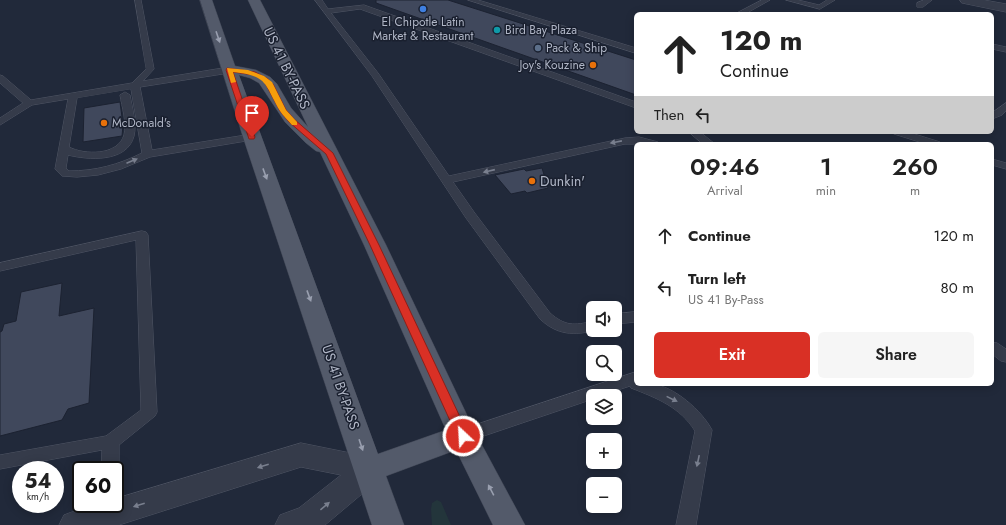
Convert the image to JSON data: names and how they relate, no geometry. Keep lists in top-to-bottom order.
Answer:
{
  "streets": {
    "main road": ["US 41 BY-PASS"]
  },
  "places": [
    "El Chipotle Latin Market & Restaurant",
    "Bird Bay Plaza",
    "Pack & Ship",
    "Joy's Kouzine",
    "McDonald's",
    "Dunkin'"
  ],
  "page": {
    "turn": ["120 m", "Continue"],
    "then": "Then",
    "eta": [
      "09:46",
      "Arrival",
      "1",
      "min",
      "260",
      "m"
    ],
    "list": [
      {
        "name": "Continue",
        "value": "120 m"
      },
      {
        "name": "Turn left",
        "note": "US 41 By-Pass",
        "value": "80 m"
      }
    ],
    "map_buttons": ["+", "−"],
    "buttons": ["Exit", "Share"],
    "speed": "54 km/h",
    "limit": "60"
  }
}
